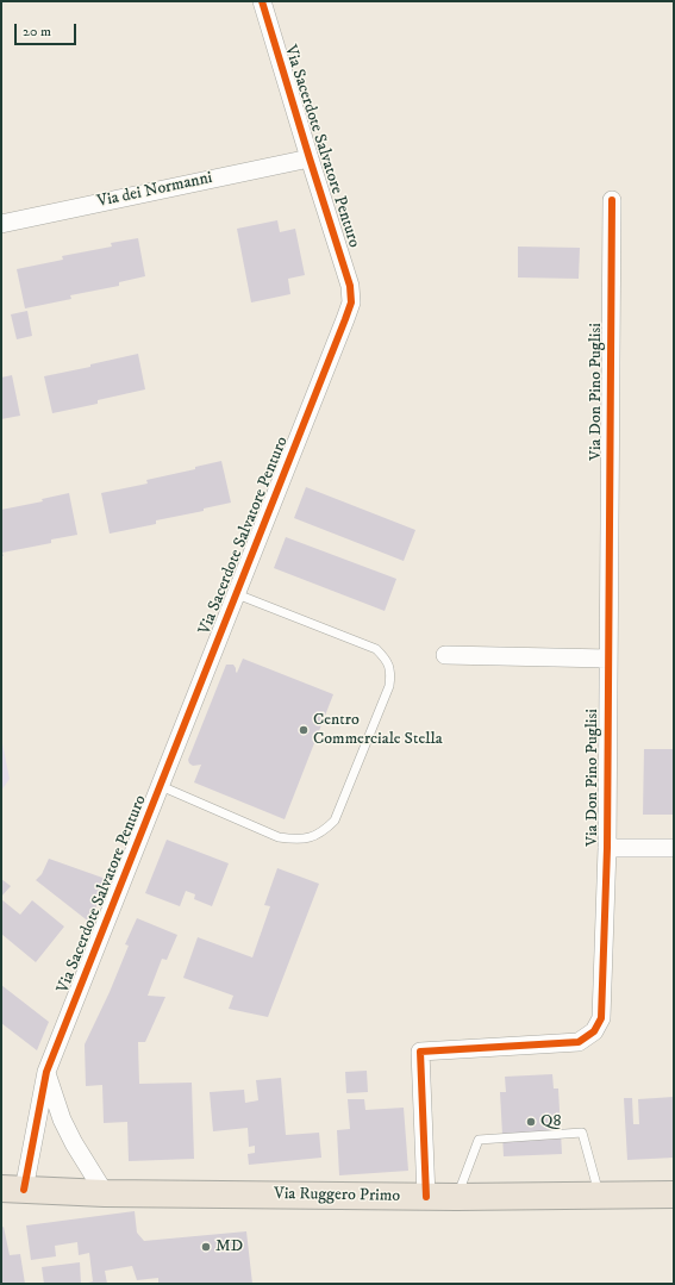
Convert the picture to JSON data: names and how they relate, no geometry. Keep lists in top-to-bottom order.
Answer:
{
  "streets": {
    "main road": ["Via Ruggero Primo"],
    "street": ["Via Sacerdote Salvatore Penturo", "Via dei Normanni", "Via Don Pino Puglisi"]
  },
  "crossings": [
    ["Via Sacerdote Salvatore Penturo", "Via dei Normanni"],
    ["Via Sacerdote Salvatore Penturo", "Via Ruggero Primo"],
    ["Via Don Pino Puglisi", "Via Ruggero Primo"]
  ],
  "places": ["Centro Commerciale Stella", "Q8", "MD"],
  "scale_bar": "20 m"
}
